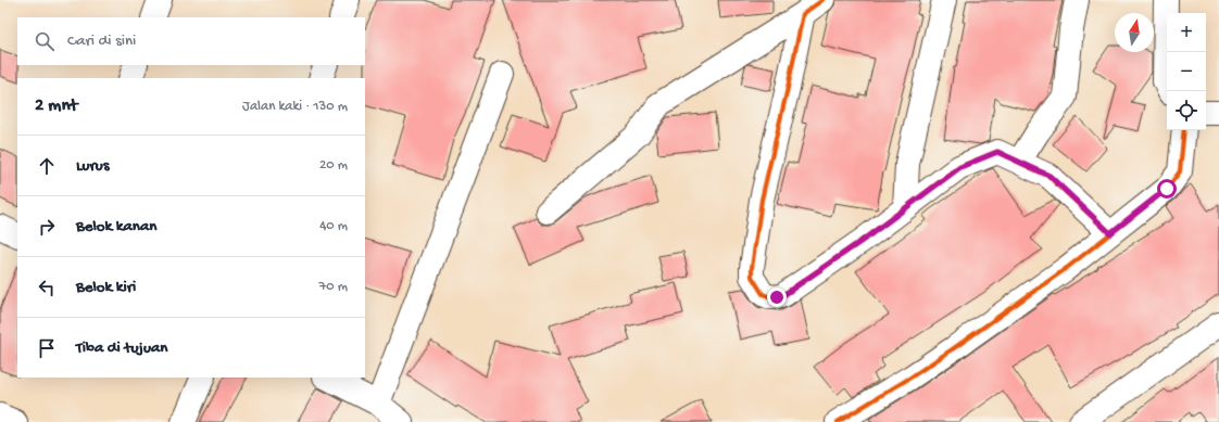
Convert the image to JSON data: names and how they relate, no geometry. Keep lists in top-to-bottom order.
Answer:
{
  "north": "top",
  "page": {
    "map_buttons": ["+", "−"],
    "search": "Cari di sini",
    "heading": ["2 mnt", "Jalan kaki · 130 m"],
    "list": [
      ["Lurus", "20 m"],
      ["Belok kanan", "40 m"],
      ["Belok kiri", "70 m"],
      "Tiba di tujuan"
    ]
  }
}
